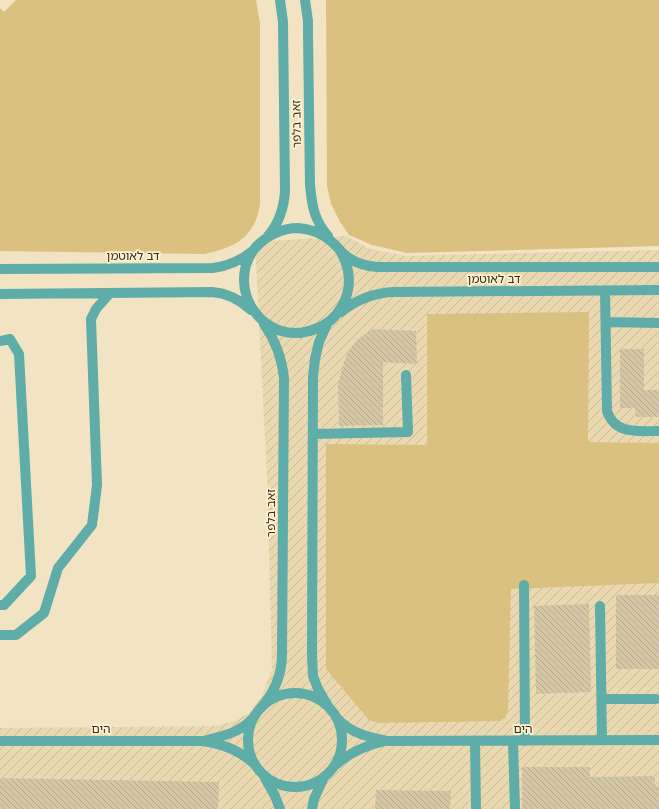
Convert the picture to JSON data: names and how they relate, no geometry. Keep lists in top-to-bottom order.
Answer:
{
  "streets": {
    "street": ["זאב בלפר", "דב לאוטמן", "הים"]
  },
  "crossings": [
    ["זאב בלפר", "דב לאוטמן"],
    ["זאב בלפר", "הים"]
  ]
}
